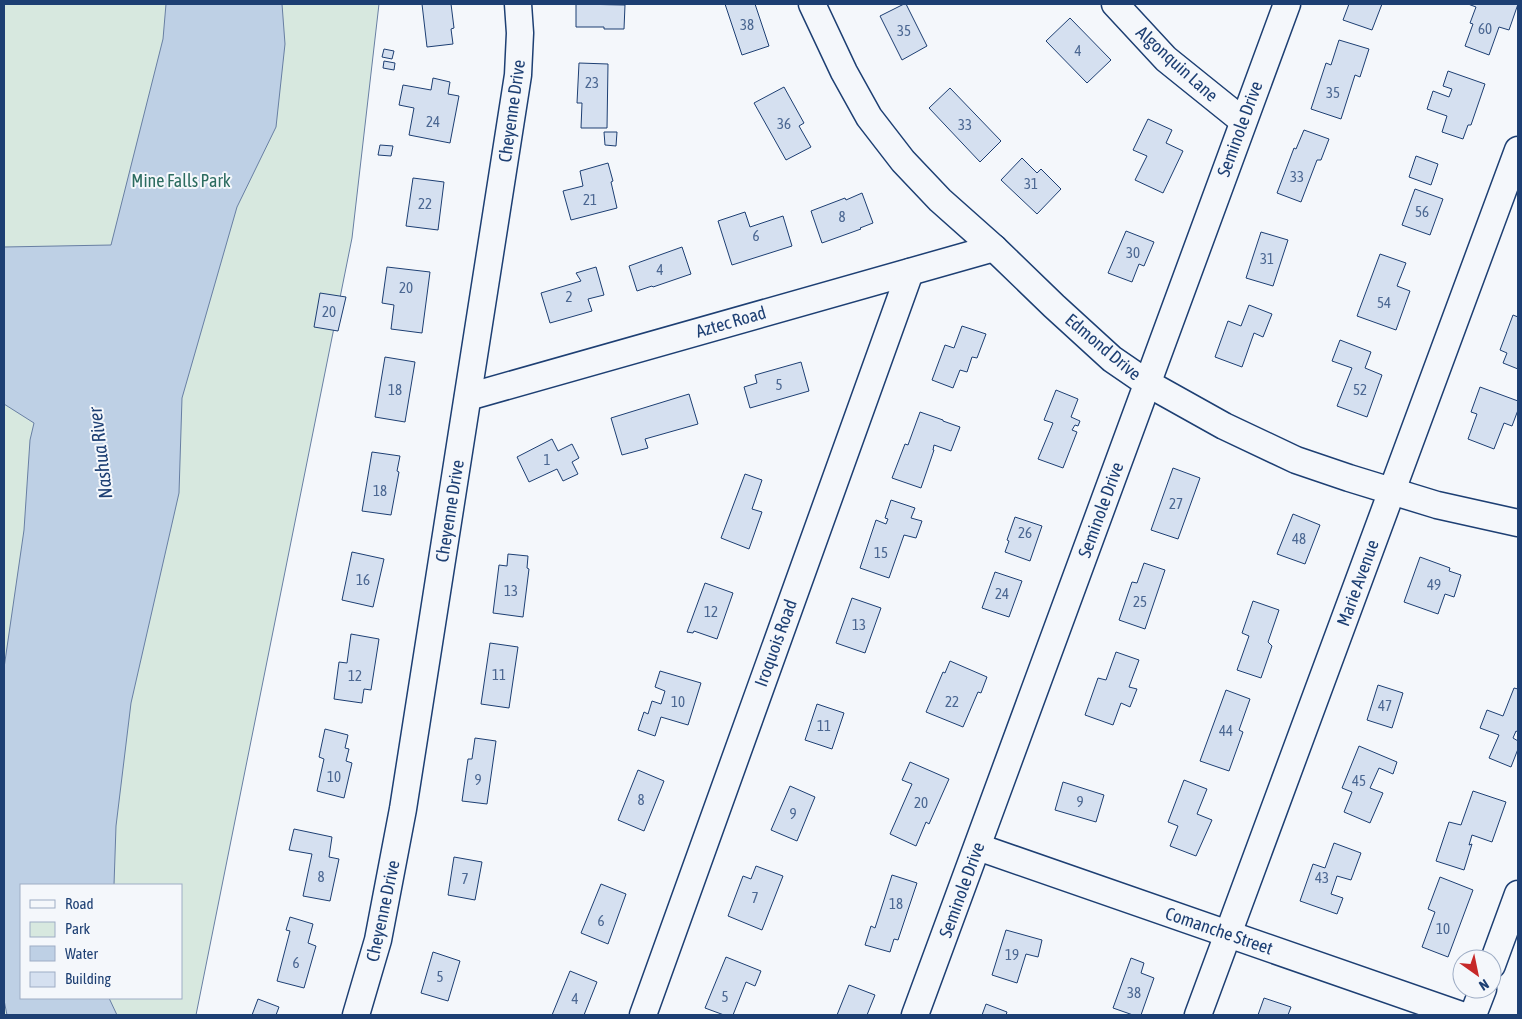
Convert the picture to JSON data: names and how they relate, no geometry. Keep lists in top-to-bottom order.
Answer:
{
  "streets": {
    "street": [
      "Algonquin Lane",
      "Cheyenne Drive",
      "Seminole Drive",
      "Aztec Road",
      "Edmond Drive",
      "Marie Avenue",
      "Iroquois Road",
      "Comanche Street"
    ]
  },
  "crossings": [
    ["Algonquin Lane", "Seminole Drive"],
    ["Cheyenne Drive", "Aztec Road"],
    ["Seminole Drive", "Edmond Drive"],
    ["Seminole Drive", "Comanche Street"],
    ["Aztec Road", "Edmond Drive"],
    ["Aztec Road", "Iroquois Road"],
    ["Edmond Drive", "Marie Avenue"],
    ["Marie Avenue", "Comanche Street"]
  ],
  "water": ["Nashua River"],
  "parks": ["Mine Falls Park"],
  "house_numbers": [
    "38",
    "60",
    "35",
    "4",
    "23",
    "35",
    "24",
    "36",
    "33",
    "33",
    "31",
    "21",
    "22",
    "56",
    "8",
    "6",
    "30",
    "31",
    "4",
    "20",
    "2",
    "54",
    "20",
    "5",
    "18",
    "52",
    "1",
    "18",
    "27",
    "26",
    "48",
    "15",
    "16",
    "49",
    "13",
    "24",
    "25",
    "12",
    "13",
    "11",
    "12",
    "10",
    "22",
    "47",
    "11",
    "44",
    "10",
    "9",
    "45",
    "8",
    "9",
    "20",
    "9",
    "8",
    "43",
    "7",
    "7",
    "18",
    "6",
    "10",
    "19",
    "6",
    "5",
    "38",
    "5",
    "4"
  ],
  "legend": [
    "Road",
    "Park",
    "Water",
    "Building"
  ],
  "north": "bottom right"
}
